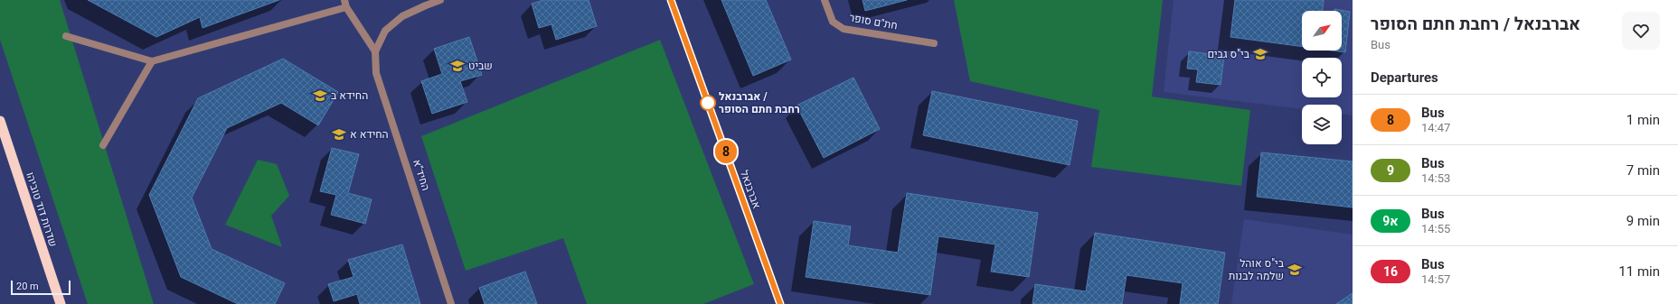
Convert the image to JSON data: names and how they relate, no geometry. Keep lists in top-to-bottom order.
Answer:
{
  "streets": {
    "highway": ["שדרות דוד טוביהו"],
    "street": ["חת\"ם סופר", "החיד\"א", "אברבנאל"]
  },
  "places": {
    "school or university": [
      "בי\"ס גבים",
      "שביט",
      "החידא ב",
      "החידא א",
      "בי\"ס אוהל שלמה לבנות"
    ],
    "other": ["אברבנאל / רחבת חתם הסופר"]
  },
  "lines": ["bus line 8"],
  "scale_bar": "20 m",
  "north": "top right",
  "page": {
    "on_map": "8",
    "heading": [
      ["אברבנאל / רחבת חתם הסופר", "Bus"],
      "Departures"
    ],
    "list": [
      {
        "mark": "8",
        "name": "Bus",
        "note": "14:47",
        "value": "1 min"
      },
      {
        "mark": "9",
        "name": "Bus",
        "note": "14:53",
        "value": "7 min"
      },
      {
        "mark": "9א",
        "name": "Bus",
        "note": "14:55",
        "value": "9 min"
      },
      {
        "mark": "16",
        "name": "Bus",
        "note": "14:57",
        "value": "11 min"
      }
    ],
    "scale": "20 m"
  }
}
